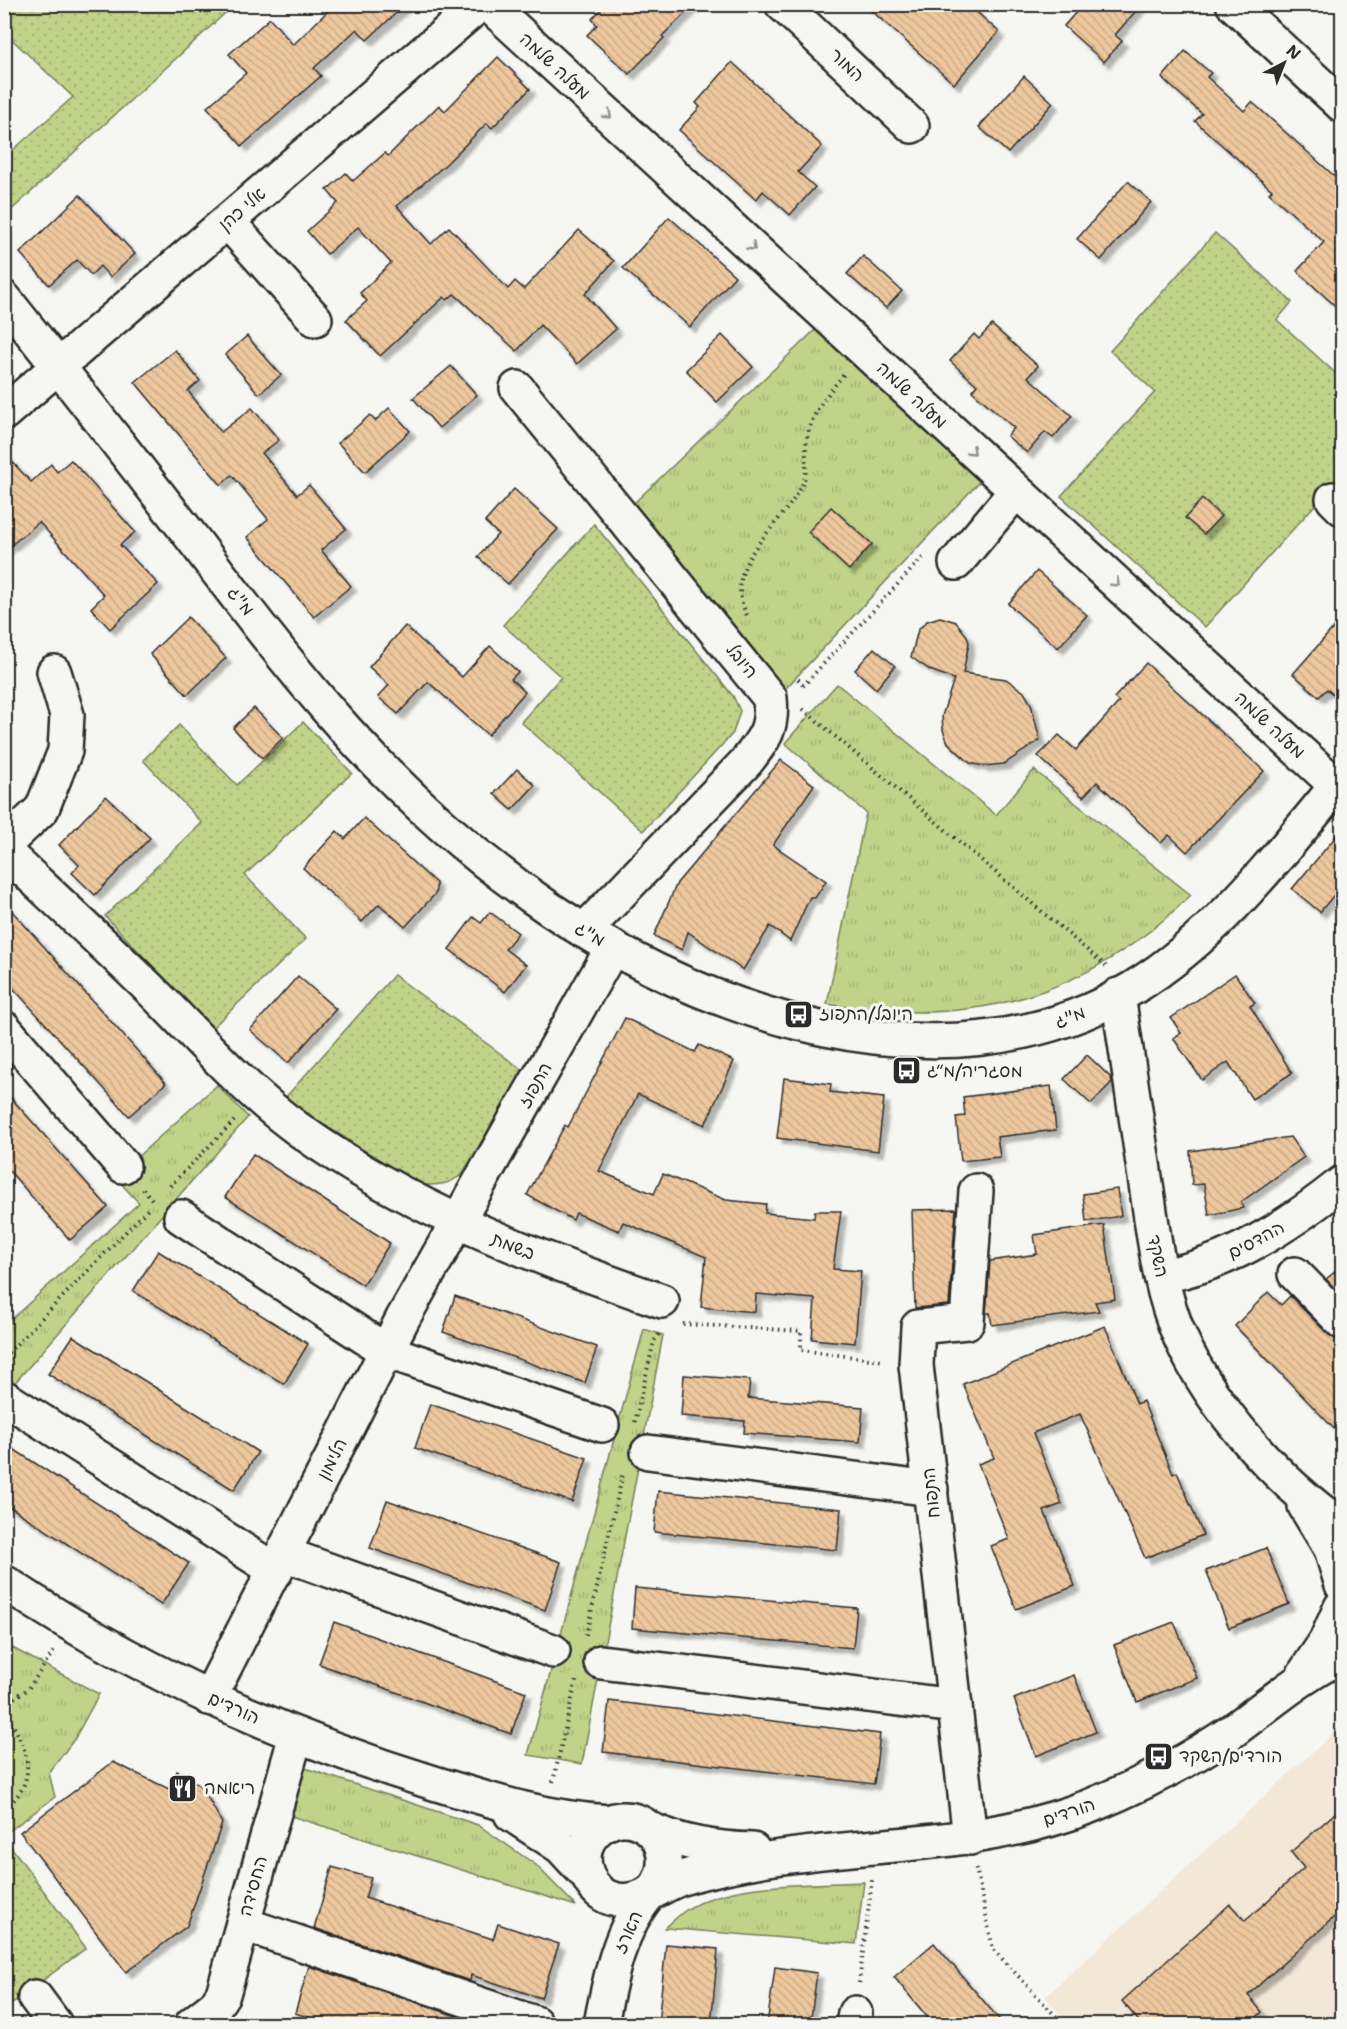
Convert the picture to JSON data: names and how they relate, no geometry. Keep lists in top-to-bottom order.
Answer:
{
  "streets": {
    "street": [
      "המור",
      "מעלה שלמה",
      "אלי כהן",
      "מ\"ג",
      "היובל",
      "התפוז",
      "ההדסים",
      "בשמת",
      "השקד",
      "הלימון",
      "התפוח",
      "הורדים",
      "החסידה",
      "הארז"
    ]
  },
  "crossings": [
    ["מעלה שלמה", "מ\"ג"],
    ["אלי כהן", "מ\"ג"],
    ["מ\"ג", "התפוז"],
    ["מ\"ג", "השקד"],
    ["התפוז", "בשמת"],
    ["התפוז", "הלימון"],
    ["ההדסים", "השקד"],
    ["בשמת", "הלימון"],
    ["השקד", "הורדים"],
    ["הלימון", "הורדים"],
    ["התפוח", "הורדים"],
    ["הורדים", "החסידה"],
    ["הורדים", "הארז"]
  ],
  "one_way": ["מעלה שלמה"],
  "places": {
    "bus stop": ["היובל/התפוז", "מסגריה/מ״ג", "הורדים/השקד"],
    "restaurant": ["ריאמה"]
  },
  "north": "top right"
}
